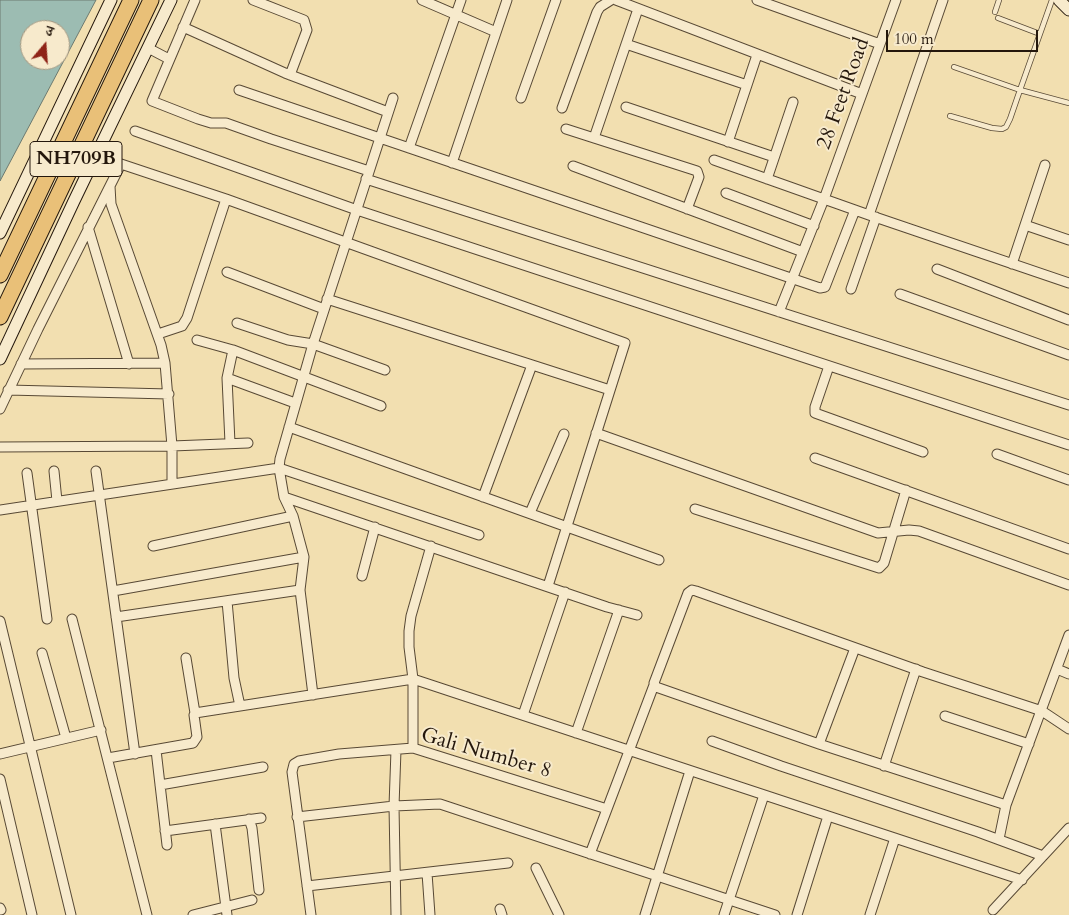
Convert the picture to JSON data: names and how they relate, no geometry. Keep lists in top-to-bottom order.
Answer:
{
  "streets": {
    "highway": ["NH709B"],
    "street": ["28 Feet Road", "Gali Number 8"]
  },
  "scale_bar": "100 m",
  "north": "top"
}
